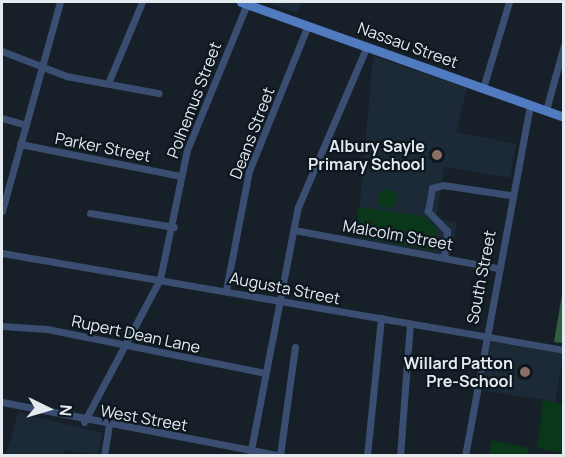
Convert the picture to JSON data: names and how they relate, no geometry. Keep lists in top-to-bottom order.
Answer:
{
  "streets": {
    "main road": ["Nassau Street"],
    "street": [
      "Polhemus Street",
      "Deans Street",
      "Parker Street",
      "Malcolm Street",
      "South Street",
      "Augusta Street",
      "Rupert Dean Lane",
      "West Street"
    ]
  },
  "crossings": [
    ["Nassau Street", "Polhemus Street"],
    ["Nassau Street", "Deans Street"],
    ["Nassau Street", "South Street"],
    ["Polhemus Street", "Parker Street"],
    ["Polhemus Street", "Augusta Street"],
    ["Polhemus Street", "Rupert Dean Lane"],
    ["Polhemus Street", "West Street"],
    ["Deans Street", "Augusta Street"],
    ["Malcolm Street", "South Street"],
    ["South Street", "Augusta Street"]
  ],
  "places": ["Albury Sayle Primary School", "Willard Patton Pre-School"],
  "north": "right"
}
